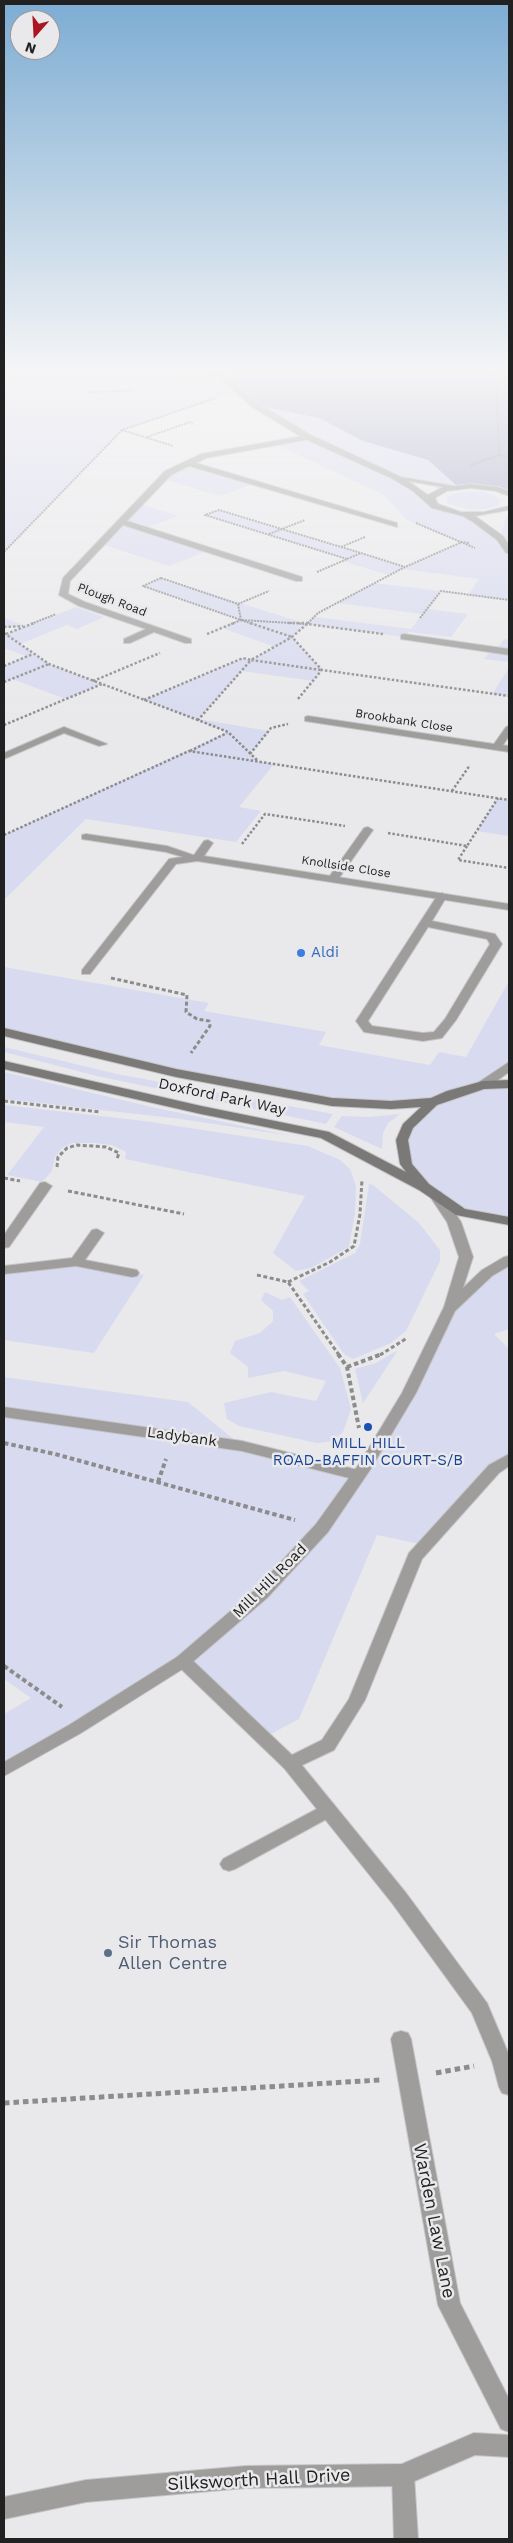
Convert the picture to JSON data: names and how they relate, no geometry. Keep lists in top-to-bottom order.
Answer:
{
  "streets": {
    "main road": ["Doxford Park Way"],
    "street": [
      "Plough Road",
      "Brookbank Close",
      "Knollside Close",
      "Ladybank",
      "Mill Hill Road",
      "Warden Law Lane",
      "Silksworth Hall Drive"
    ]
  },
  "crossings": [
    ["Doxford Park Way", "Mill Hill Road"],
    ["Ladybank", "Mill Hill Road"]
  ],
  "places": ["Aldi", "MILL HILL ROAD-BAFFIN COURT-S/B", "Sir Thomas Allen Centre"],
  "north": "bottom"
}
